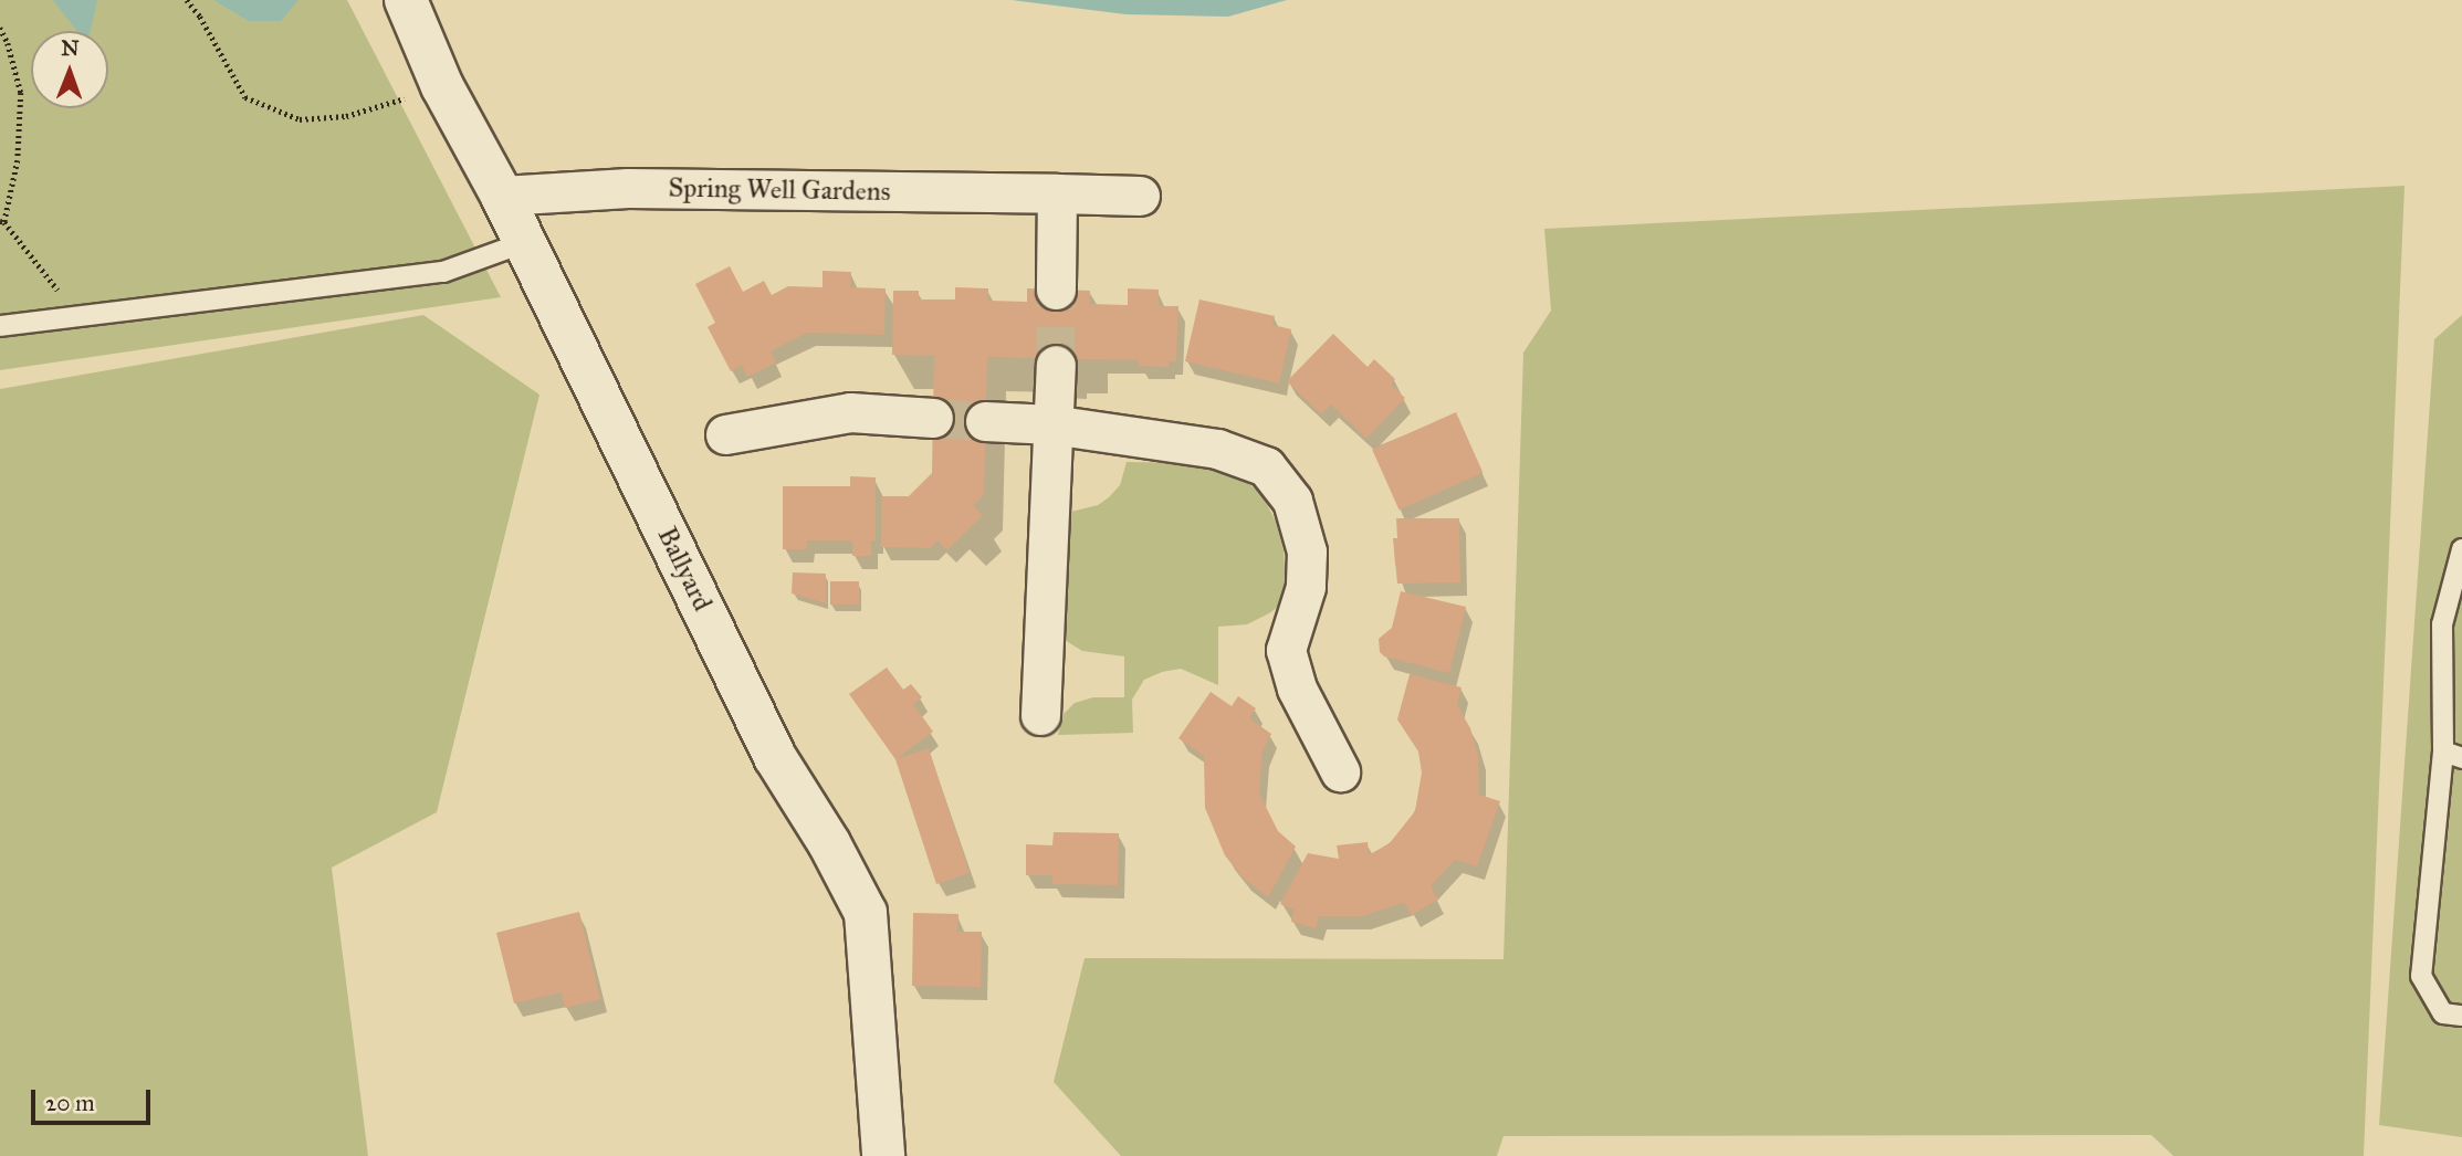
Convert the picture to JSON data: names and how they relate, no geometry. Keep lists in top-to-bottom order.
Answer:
{
  "streets": {
    "street": ["Spring Well Gardens", "Ballyard"]
  },
  "crossings": [
    ["Spring Well Gardens", "Ballyard"]
  ],
  "scale_bar": "20 m",
  "north": "top"
}
